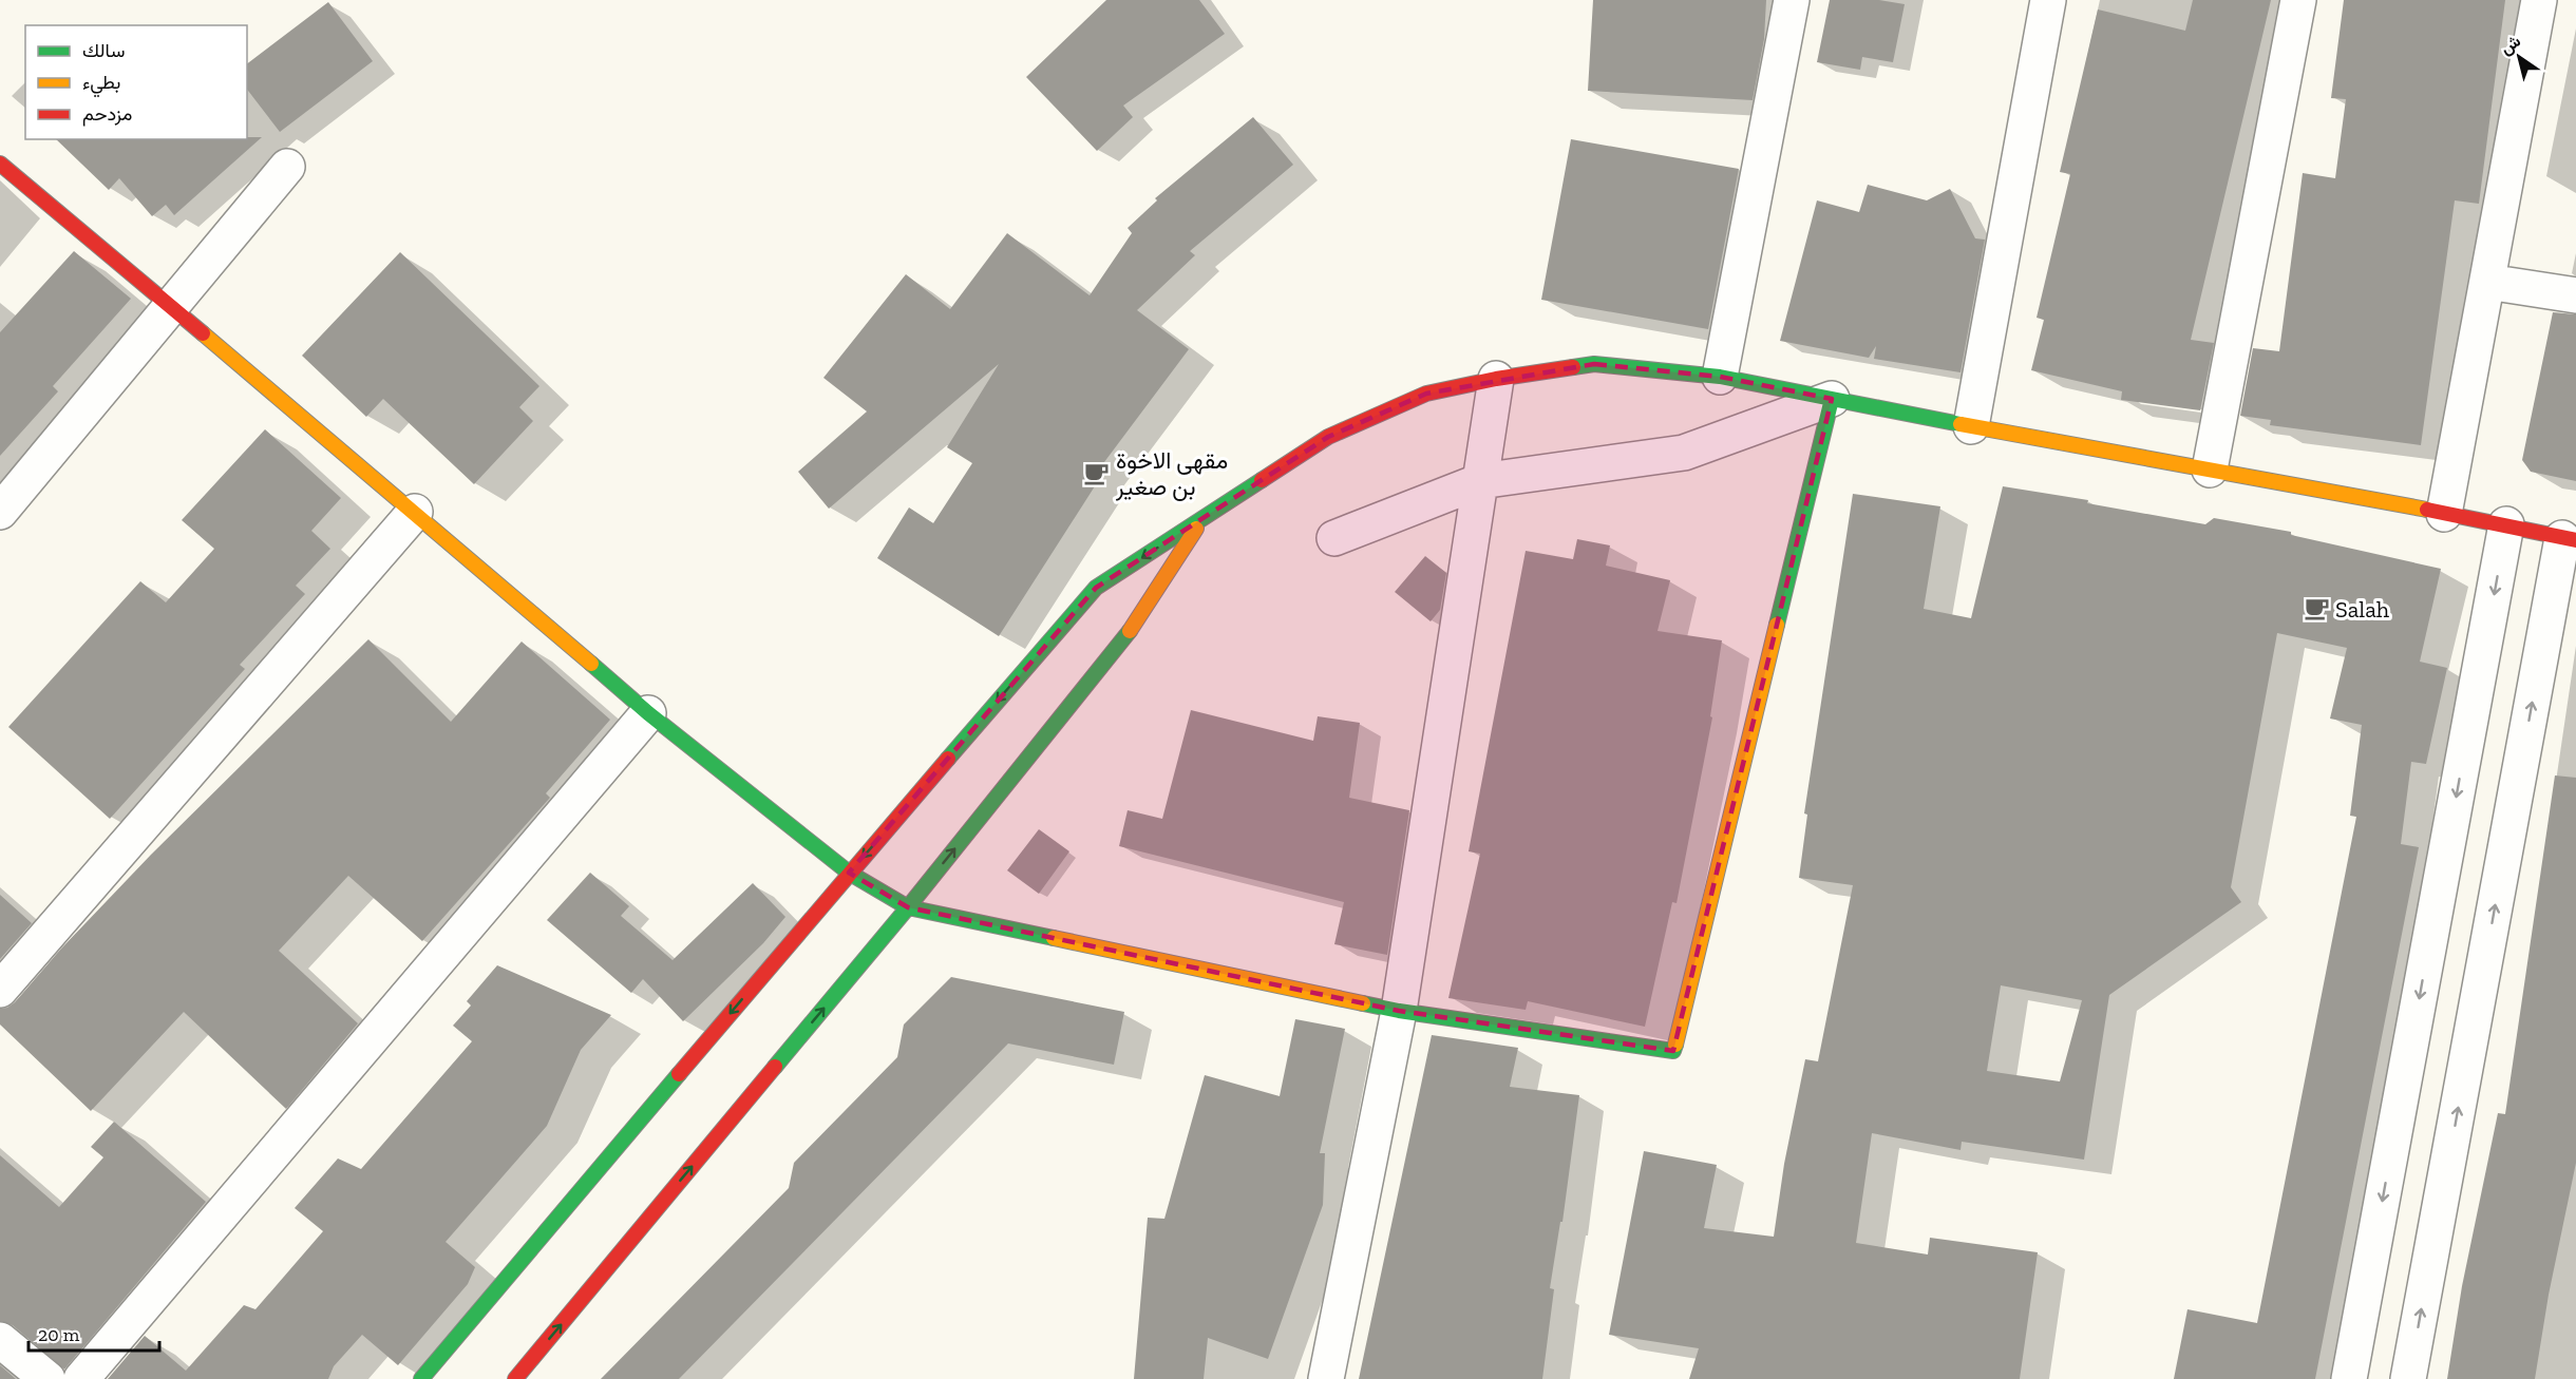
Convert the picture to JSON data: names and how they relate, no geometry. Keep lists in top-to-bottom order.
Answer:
{
  "places": {
    "cafe": ["مقهی الاخوة بن صغير", "Salah"]
  },
  "legend": ["سالك", "بطيء", "مزدحم"],
  "scale_bar": "20 m",
  "north": "top left"
}
